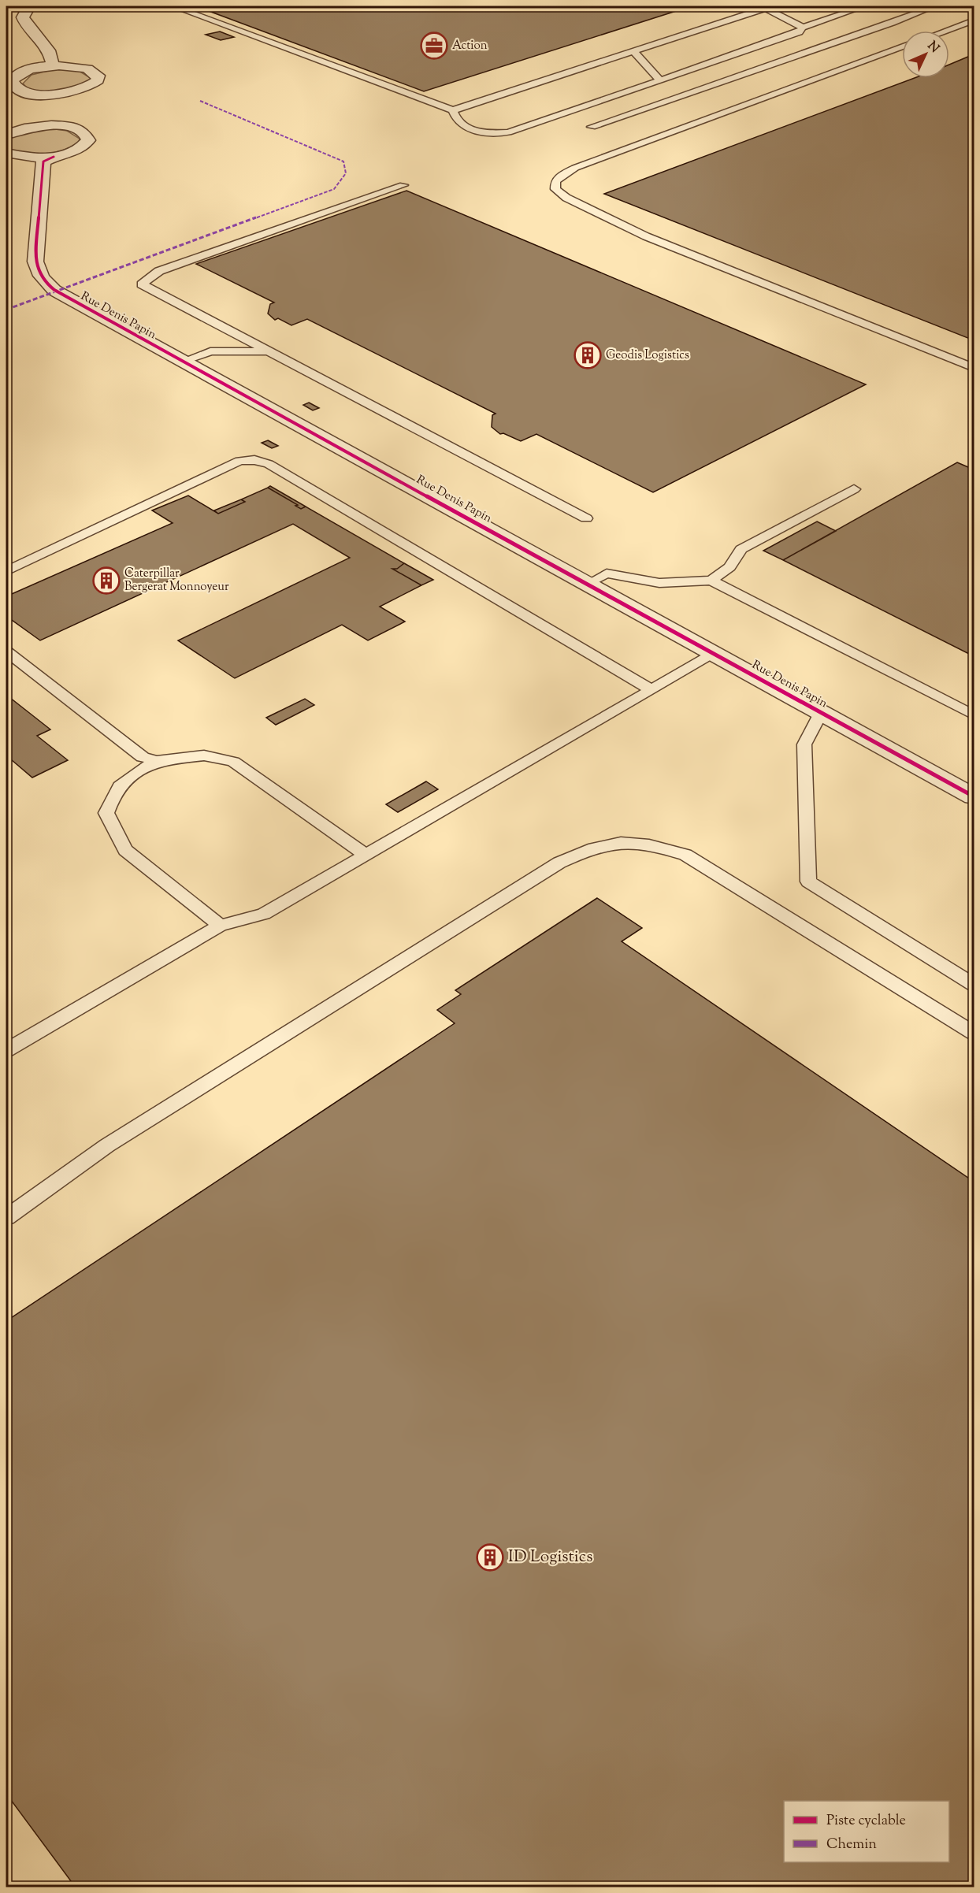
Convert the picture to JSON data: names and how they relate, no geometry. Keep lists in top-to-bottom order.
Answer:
{
  "streets": {
    "street": ["Rue Denis Papin"]
  },
  "places": {
    "office": ["Action"],
    "building": ["Geodis Logistics", "Caterpillar Bergerat Monnoyeur", "ID Logistics"]
  },
  "legend": ["Piste cyclable", "Chemin"],
  "north": "top right"
}
